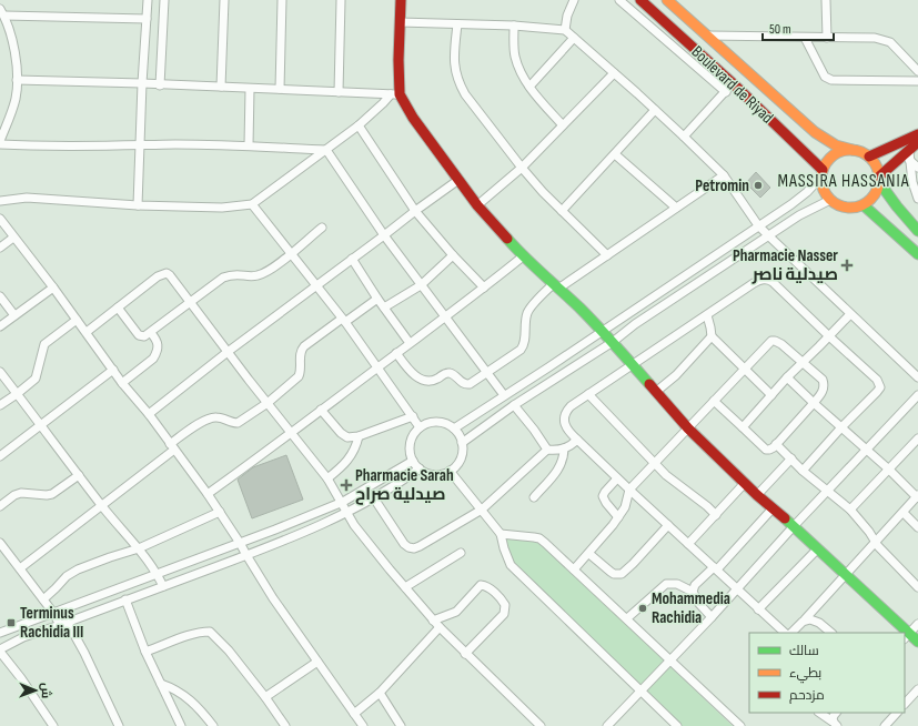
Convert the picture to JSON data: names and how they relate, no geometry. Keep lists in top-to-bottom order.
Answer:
{
  "streets": {
    "street": ["Boulevard de Riyad"]
  },
  "districts": ["MASSIRA HASSANIA"],
  "places": {
    "other": ["Petromin", "Mohammedia Rachidia"],
    "health": ["Pharmacie Nasser صيدلية ناصر", "Pharmacie Sarah صيدلية صراح"],
    "transit": ["Terminus Rachidia III"]
  },
  "legend": ["سالك", "بطيء", "مزدحم"],
  "scale_bar": "50 m",
  "north": "right"
}
